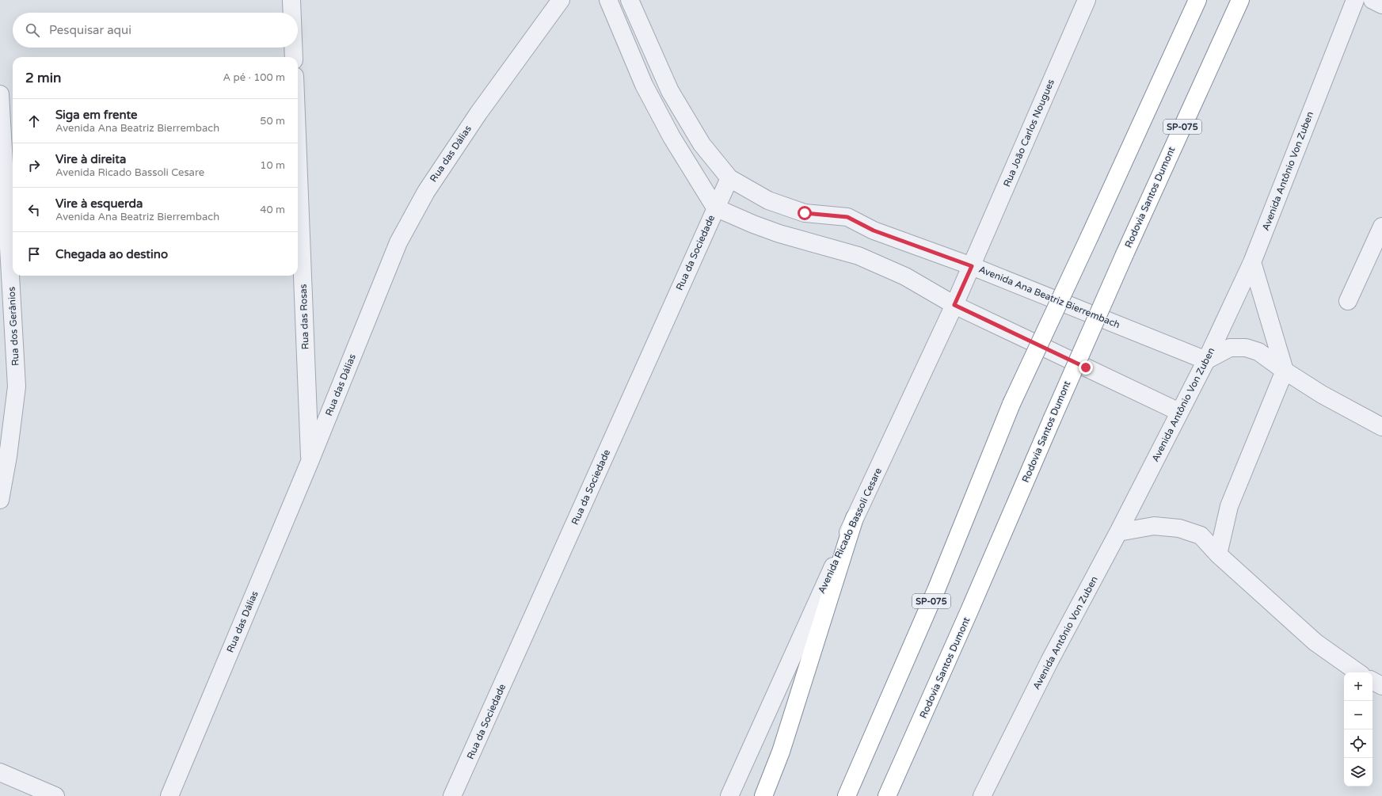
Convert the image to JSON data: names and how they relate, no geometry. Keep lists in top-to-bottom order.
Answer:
{
  "streets": {
    "highway": ["SP-075", "Rodovia Santos Dumont"],
    "street": [
      "Rua João Carlos Nougues",
      "Rua das Dálias",
      "Avenida Antônio Von Zuben",
      "Rua da Sociedade",
      "Avenida Ana Beatriz Bierrembach",
      "Rua das Rosas",
      "Rua dos Gerânios",
      "Avenida Ricado Bassoli Cesare"
    ]
  },
  "crossings": [
    ["Rua João Carlos Nougues", "Avenida Ana Beatriz Bierrembach"],
    ["Rua João Carlos Nougues", "Avenida Ricado Bassoli Cesare"],
    ["Rua das Dálias", "Rua das Rosas"],
    ["Avenida Antônio Von Zuben", "Avenida Ana Beatriz Bierrembach"],
    ["Rua da Sociedade", "Avenida Ana Beatriz Bierrembach"],
    ["Avenida Ana Beatriz Bierrembach", "Avenida Ricado Bassoli Cesare"]
  ],
  "page": {
    "search": "Pesquisar aqui",
    "heading": ["2 min", "A pé · 100 m"],
    "list": [
      ["Siga em frente", "Avenida Ana Beatriz Bierrembach", "50 m"],
      ["Vire à direita", "Avenida Ricado Bassoli Cesare", "10 m"],
      ["Vire à esquerda", "Avenida Ana Beatriz Bierrembach", "40 m"],
      "Chegada ao destino"
    ],
    "map_buttons": ["+", "−"]
  }
}
